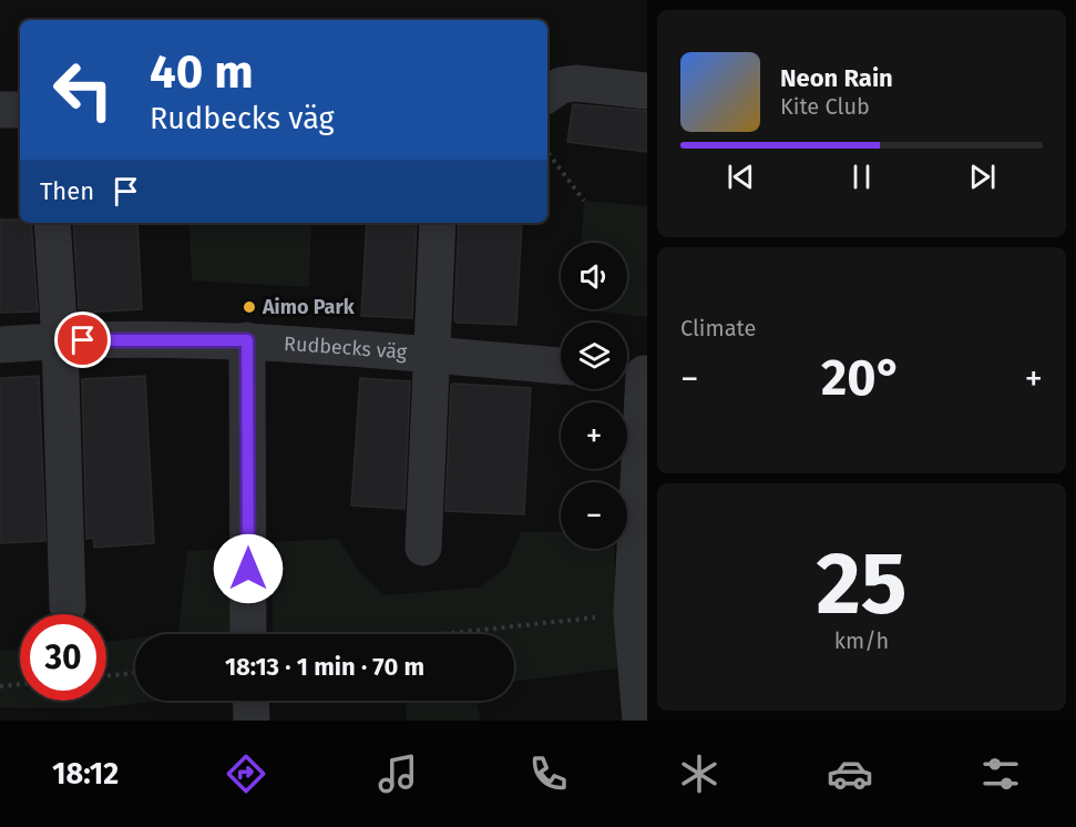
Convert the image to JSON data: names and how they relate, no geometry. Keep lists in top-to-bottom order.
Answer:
{
  "streets": {
    "street": ["Rudbecks väg"]
  },
  "places": ["Aimo Park"],
  "page": {
    "turn": ["40 m", "Rudbecks väg"],
    "song": ["Neon Rain", "Kite Club"],
    "then": "Then",
    "map_buttons": ["+", "−"],
    "tile": [
      "Climate",
      ["25", "km/h"]
    ],
    "heat": ["−", "20°", "+"],
    "limit": "30",
    "trip": "18:13 · 1 min · 70 m",
    "tabs": "18:12"
  }
}
